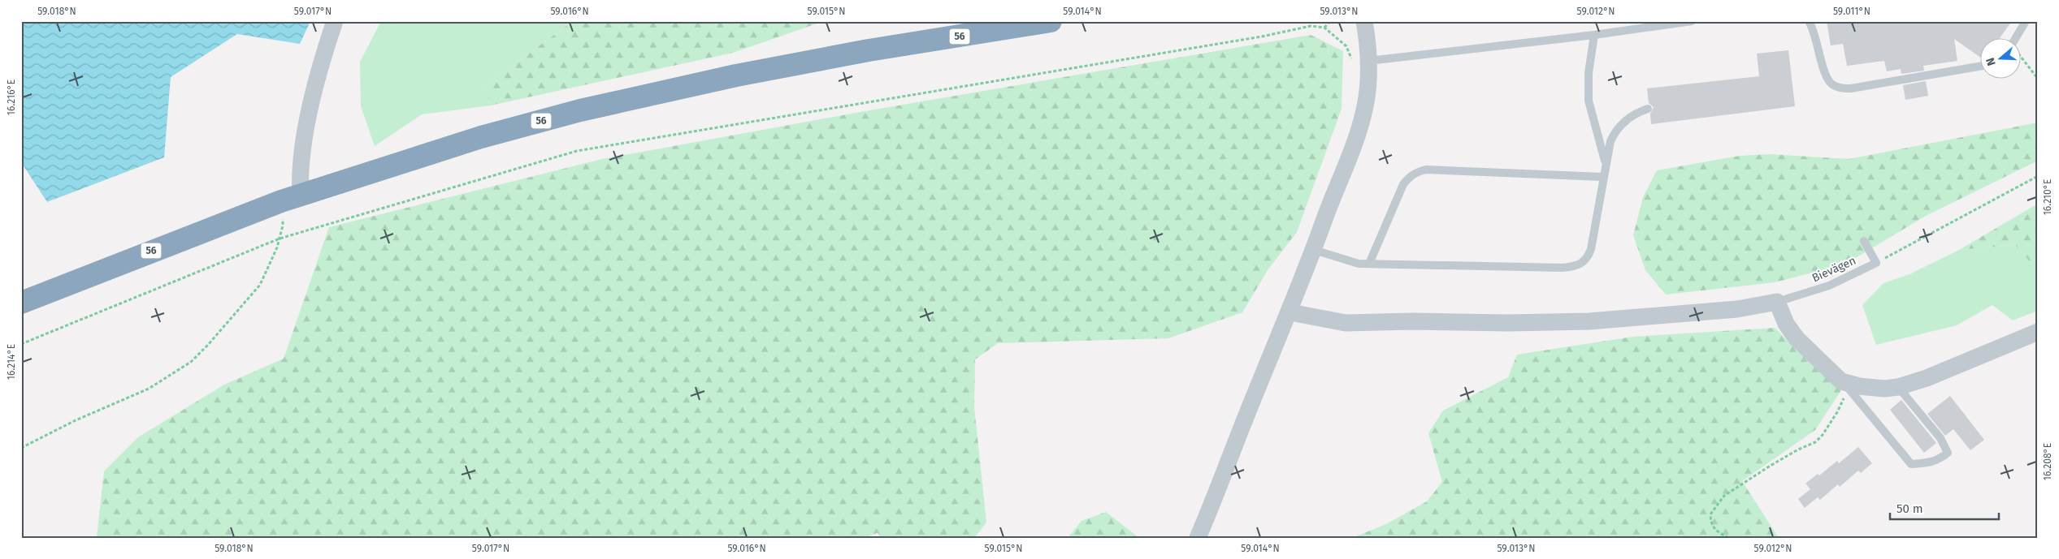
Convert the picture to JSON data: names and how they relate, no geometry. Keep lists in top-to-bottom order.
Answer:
{
  "streets": {
    "highway": ["56"],
    "lane": ["Bievägen"]
  },
  "scale_bar": "50 m",
  "north": "left",
  "coordinates": [
    "59.018°N",
    "59.017°N",
    "59.016°N",
    "59.015°N",
    "59.014°N",
    "59.013°N",
    "59.012°N",
    "59.011°N",
    "16.216°E",
    "16.210°E",
    "16.214°E",
    "16.208°E"
  ]
}
